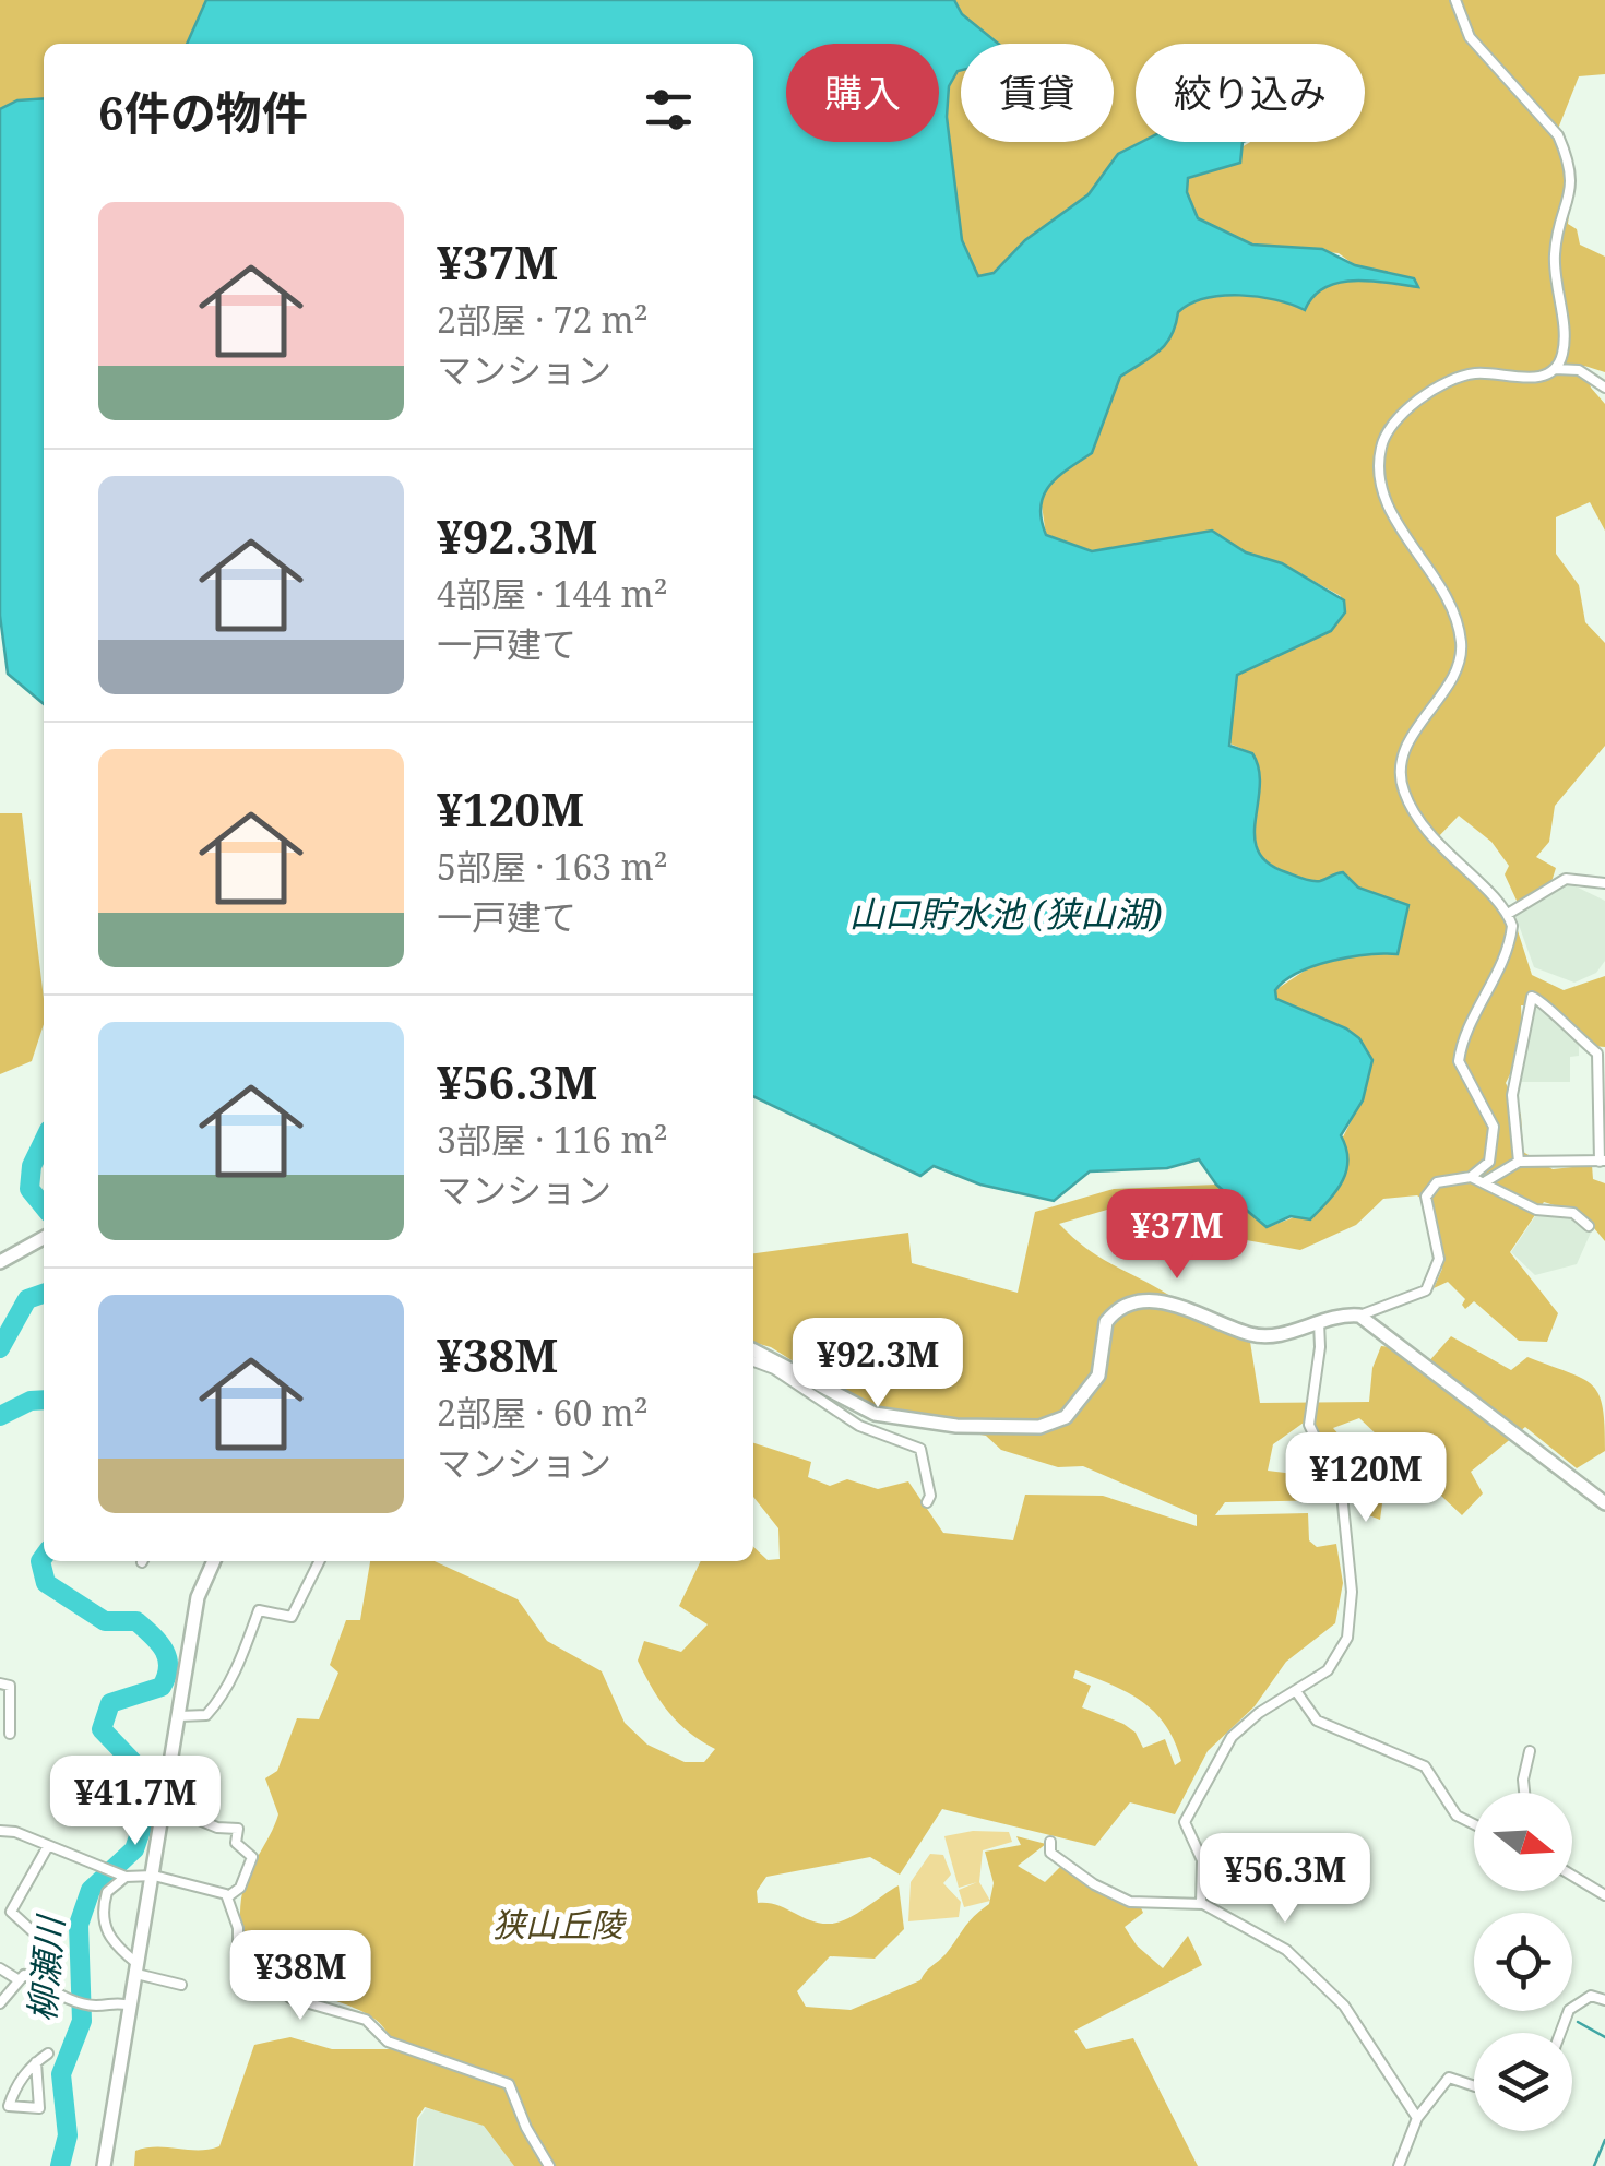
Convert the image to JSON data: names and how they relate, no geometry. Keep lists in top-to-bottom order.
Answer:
{
  "water": ["山口貯水池 (狭山湖)", "柳瀬川"],
  "parks": ["狭山丘陵"],
  "north": "right",
  "page": {
    "chip": ["購入", "賃貸", "絞り込み"],
    "heading": "6件の物件",
    "list": [
      {
        "name": "¥37M",
        "note": "2部屋 · 72 m² · マンション"
      },
      {
        "name": "¥92.3M",
        "note": "4部屋 · 144 m² · 一戸建て"
      },
      {
        "name": "¥120M",
        "note": "5部屋 · 163 m² · 一戸建て"
      },
      {
        "name": "¥56.3M",
        "note": "3部屋 · 116 m² · マンション"
      },
      {
        "name": "¥38M",
        "note": "2部屋 · 60 m² · マンション"
      }
    ],
    "price": [
      "¥37M",
      "¥92.3M",
      "¥120M",
      "¥41.7M",
      "¥56.3M",
      "¥38M"
    ]
  }
}
